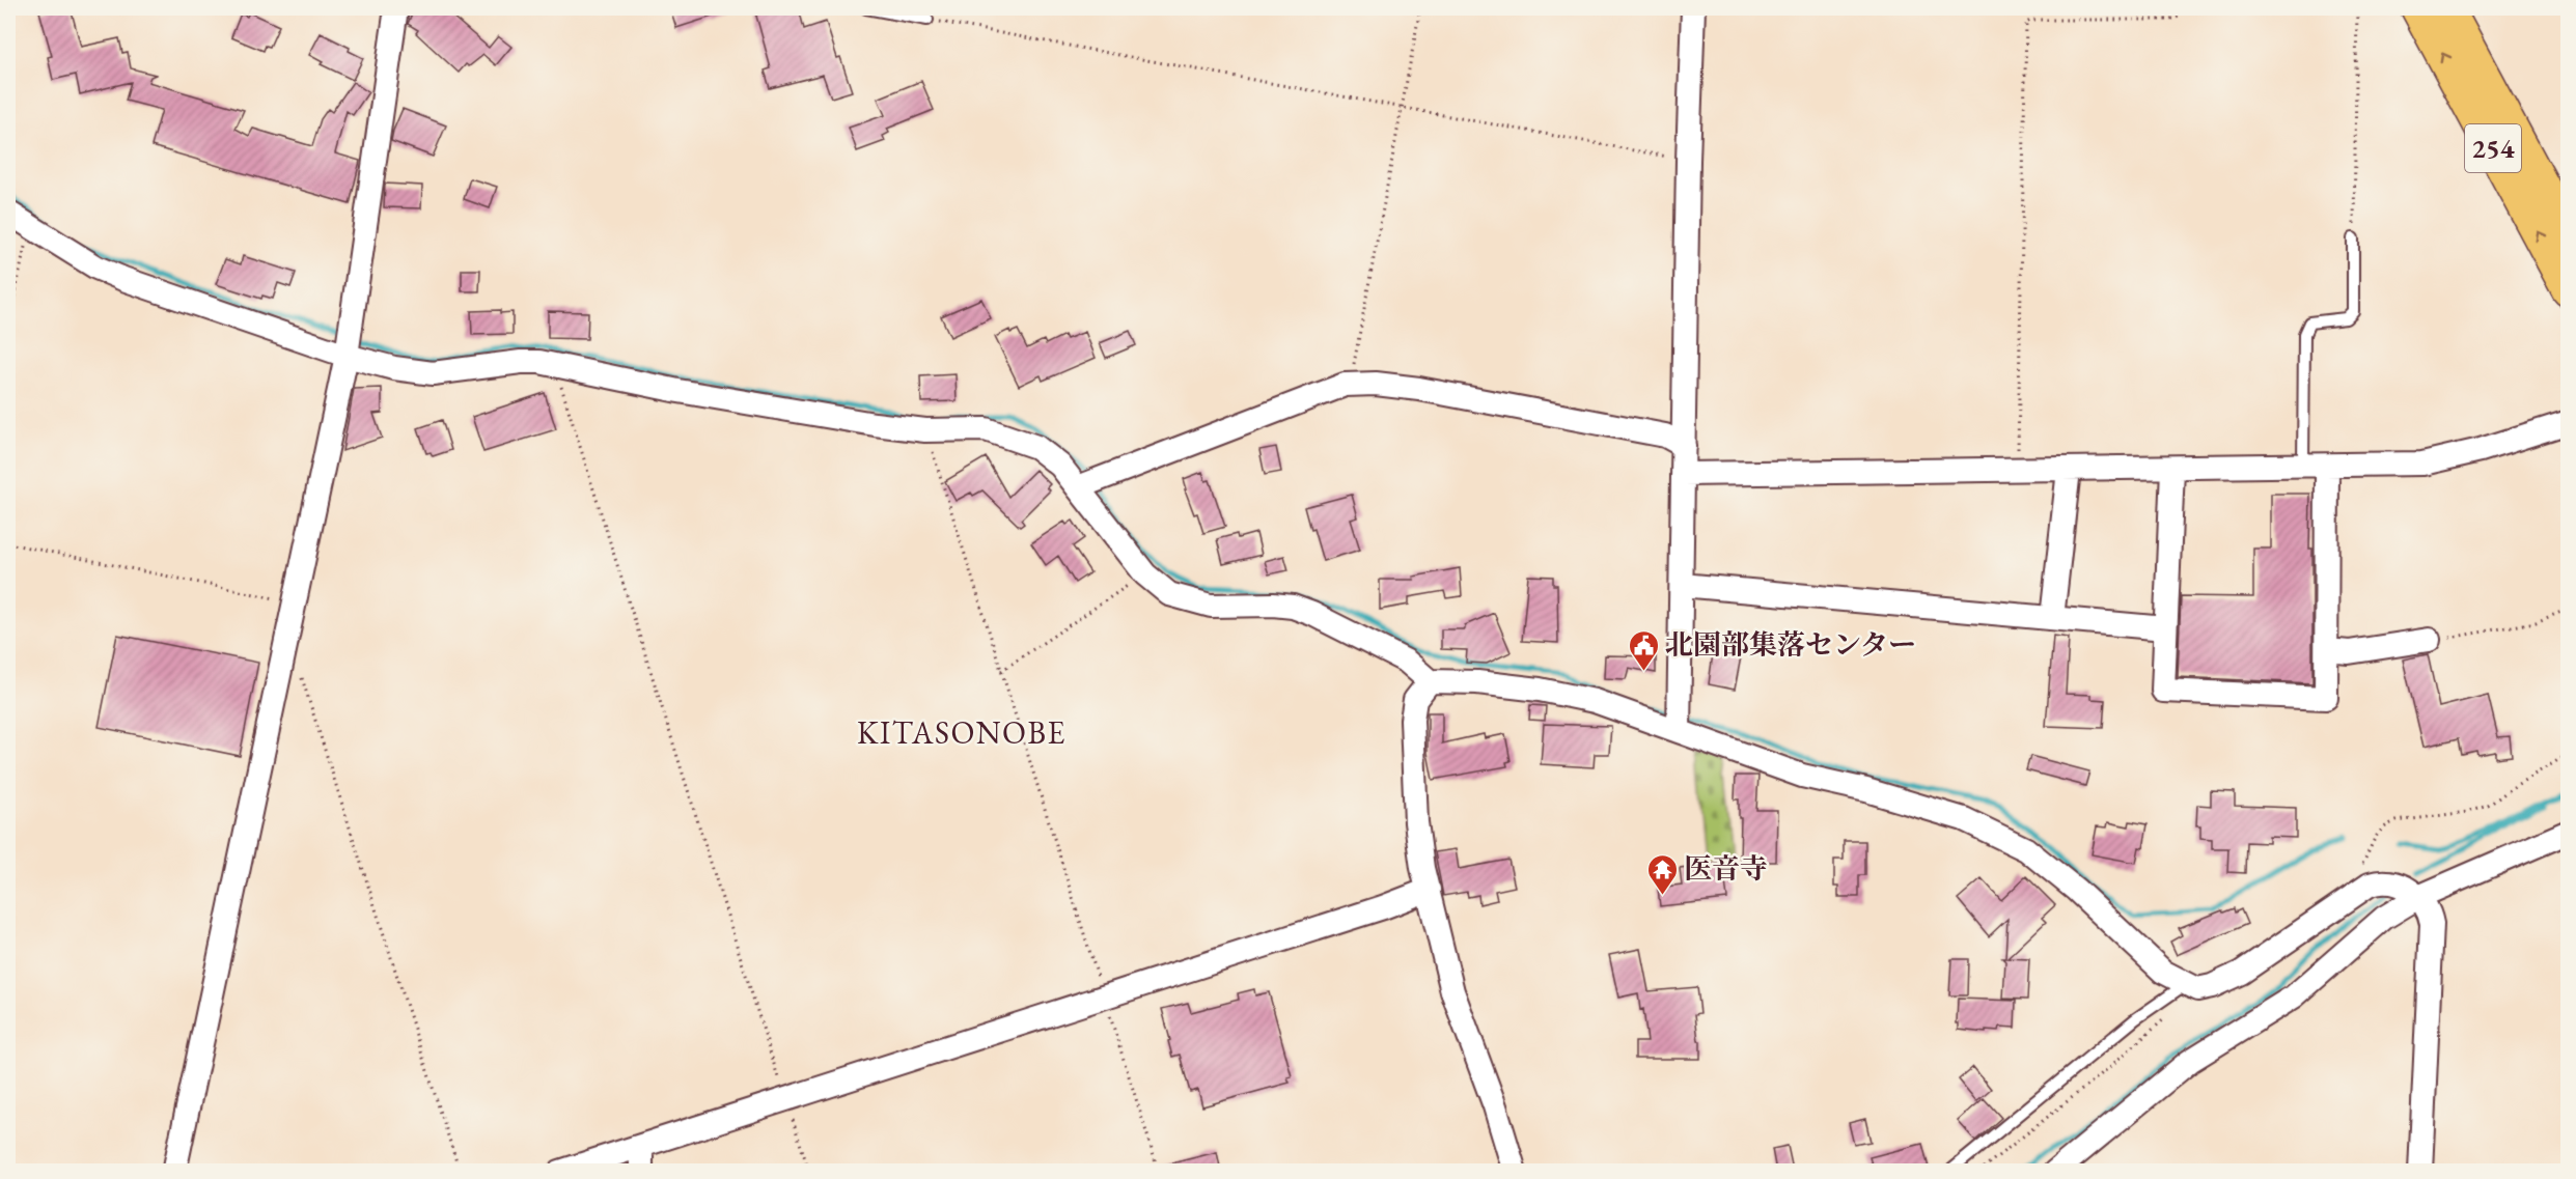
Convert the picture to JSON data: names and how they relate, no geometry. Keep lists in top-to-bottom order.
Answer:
{
  "streets": {
    "highway": ["254"]
  },
  "districts": ["KITASONOBE"],
  "places": {
    "public building": ["北園部集落センター"],
    "temple": ["医音寺"]
  }
}
